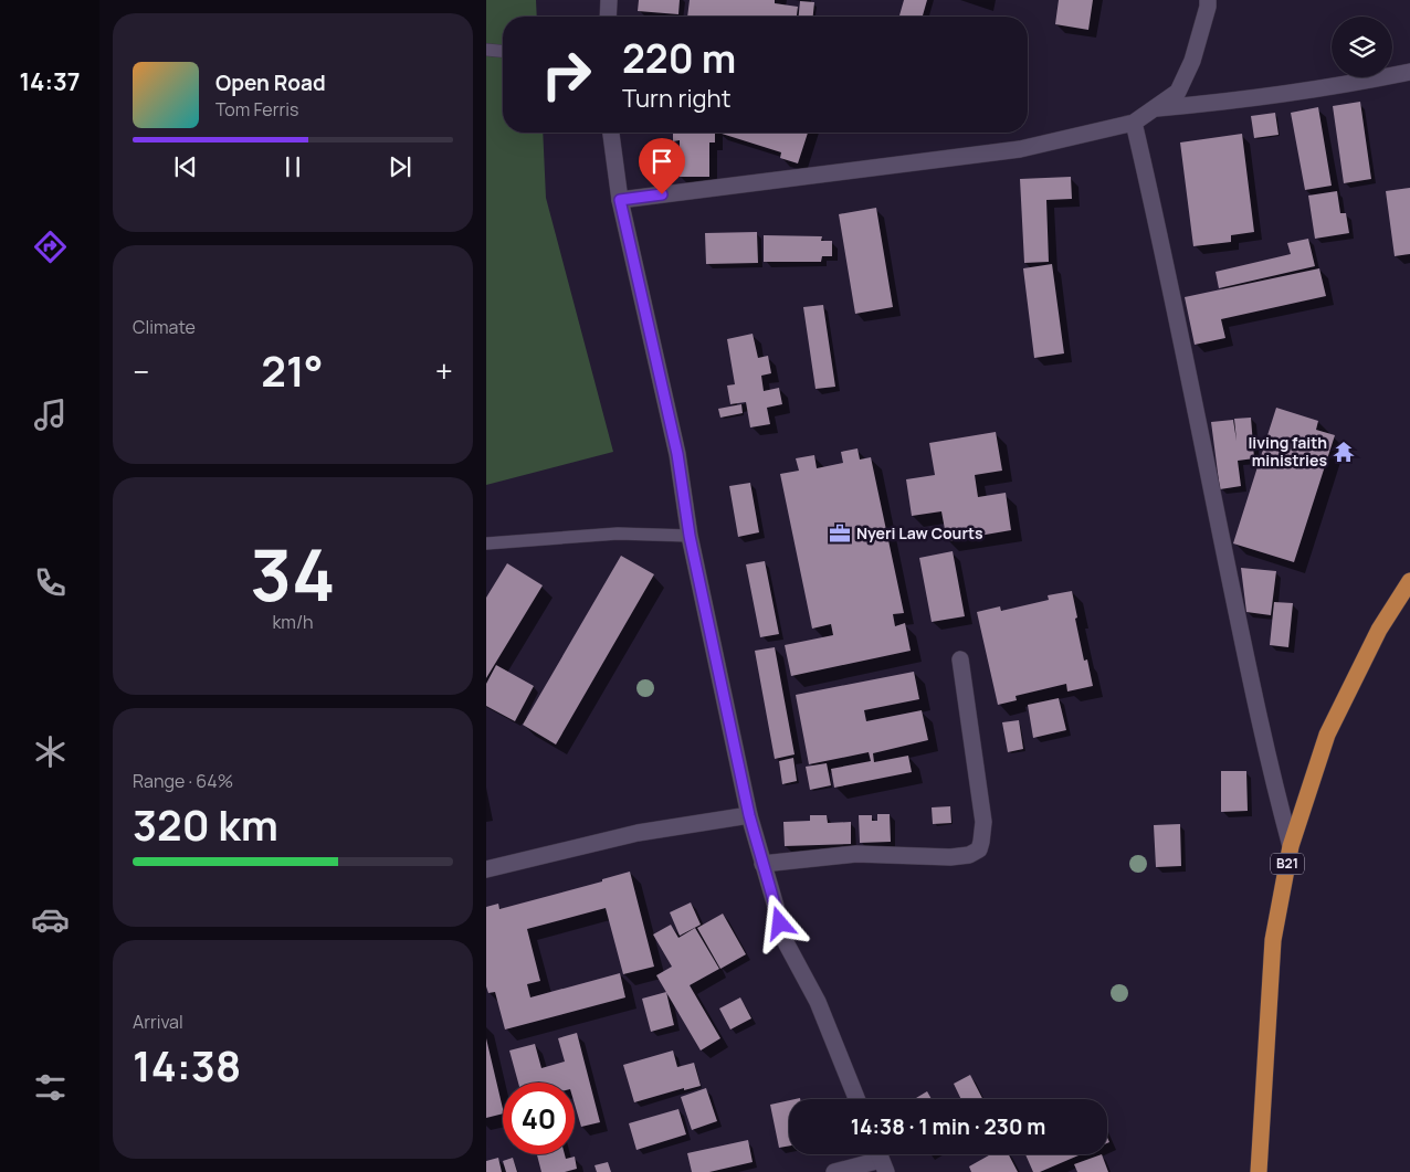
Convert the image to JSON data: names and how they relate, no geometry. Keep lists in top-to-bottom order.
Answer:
{
  "streets": {
    "highway": ["B21"]
  },
  "places": {
    "temple": ["living faith ministries"],
    "office": ["Nyeri Law Courts"]
  },
  "page": {
    "tabs": "14:37",
    "turn": ["220 m", "Turn right"],
    "song": ["Open Road", "Tom Ferris"],
    "tile": [
      "Climate",
      ["34", "km/h"],
      ["Range · 64%", "320 km"],
      ["Arrival", "14:38"]
    ],
    "heat": ["−", "21°", "+"],
    "limit": "40",
    "trip": "14:38 · 1 min · 230 m"
  }
}
